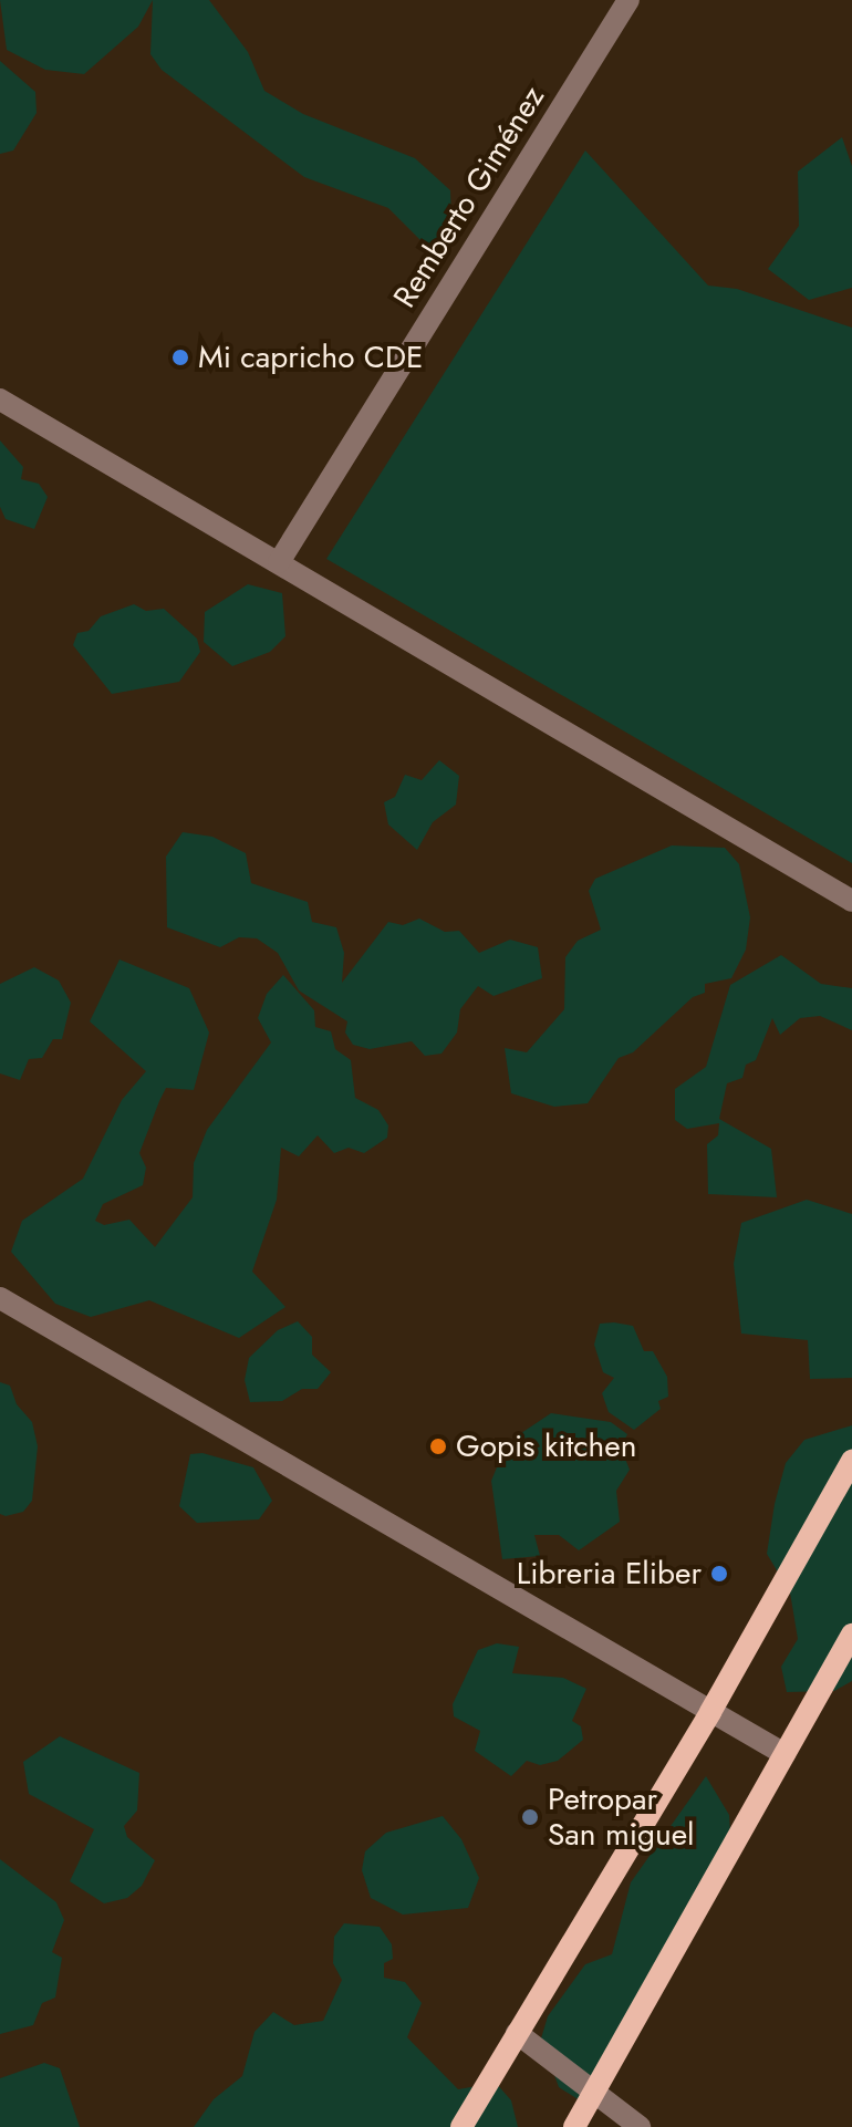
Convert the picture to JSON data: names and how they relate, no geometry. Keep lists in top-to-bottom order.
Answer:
{
  "streets": {
    "street": ["Remberto Giménez"]
  },
  "places": [
    "Mi capricho CDE",
    "Gopis kitchen",
    "Libreria Eliber",
    "Petropar San miguel"
  ]
}
